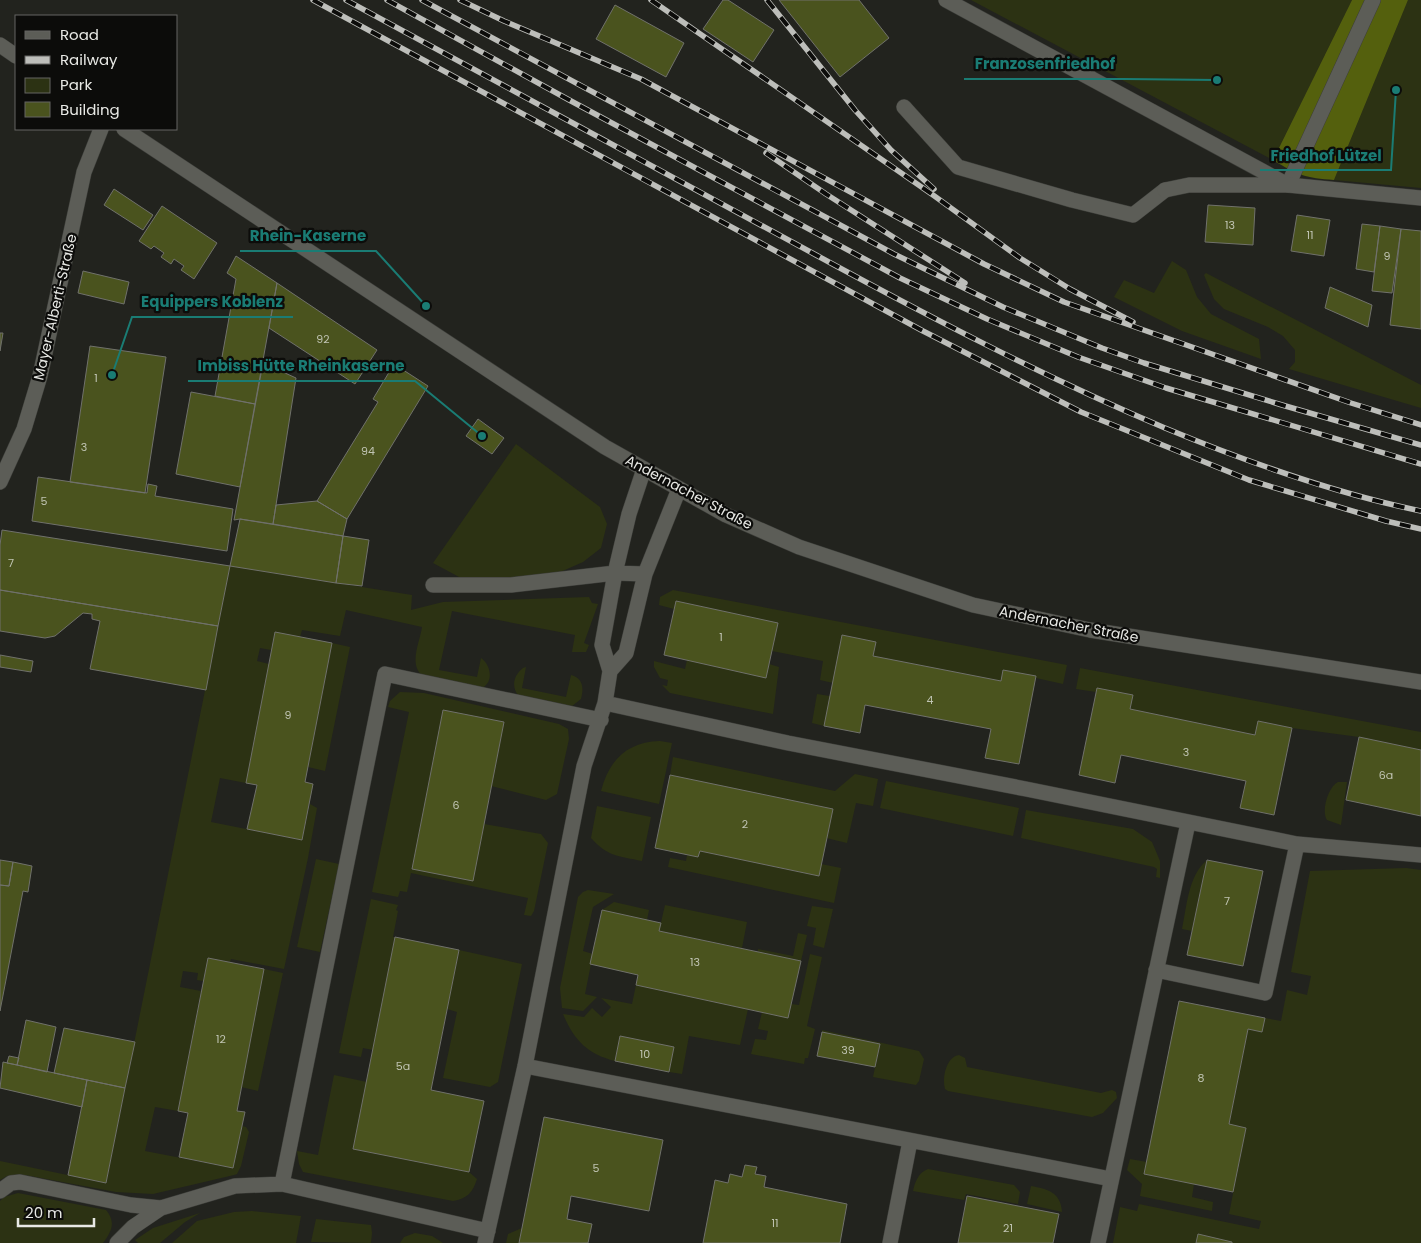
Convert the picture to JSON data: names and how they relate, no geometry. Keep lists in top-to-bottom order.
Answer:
{
  "streets": {
    "street": ["Mayer-Alberti-Straße", "Andernacher Straße"]
  },
  "places": [
    "Franzosenfriedhof",
    "Friedhof Lützel",
    "Rhein-Kaserne",
    "Equippers Koblenz",
    "Imbiss Hütte Rheinkaserne"
  ],
  "house_numbers": [
    "13",
    "11",
    "9",
    "92",
    "1",
    "3",
    "94",
    "5",
    "7",
    "1",
    "4",
    "9",
    "3",
    "6a",
    "6",
    "2",
    "7",
    "13",
    "12",
    "39",
    "10",
    "5a",
    "8",
    "5",
    "11",
    "21"
  ],
  "legend": [
    "Road",
    "Railway",
    "Park",
    "Building"
  ],
  "scale_bar": "20 m"
}
